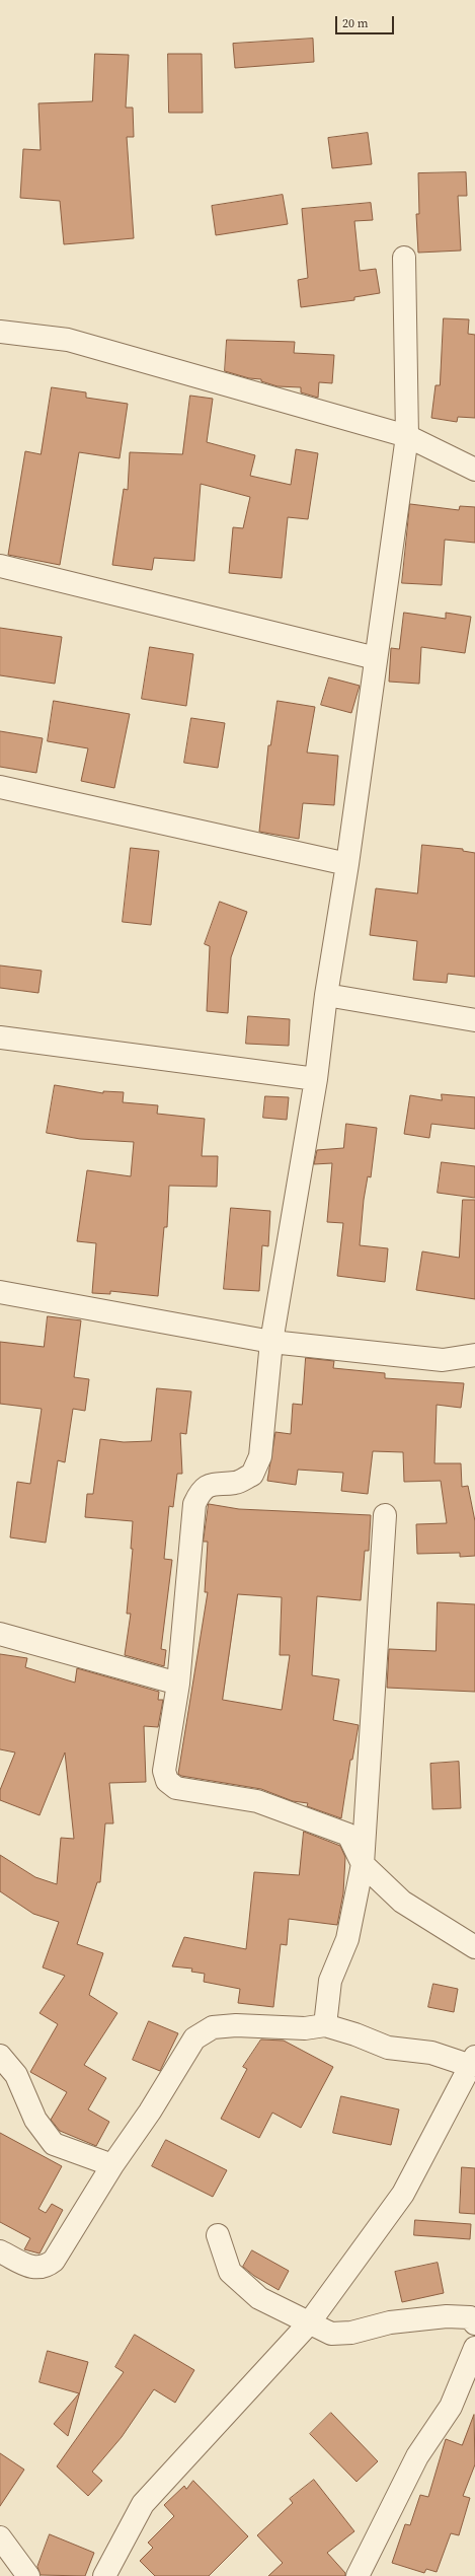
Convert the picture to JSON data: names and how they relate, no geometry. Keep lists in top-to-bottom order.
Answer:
{
  "scale_bar": "20 m"
}
